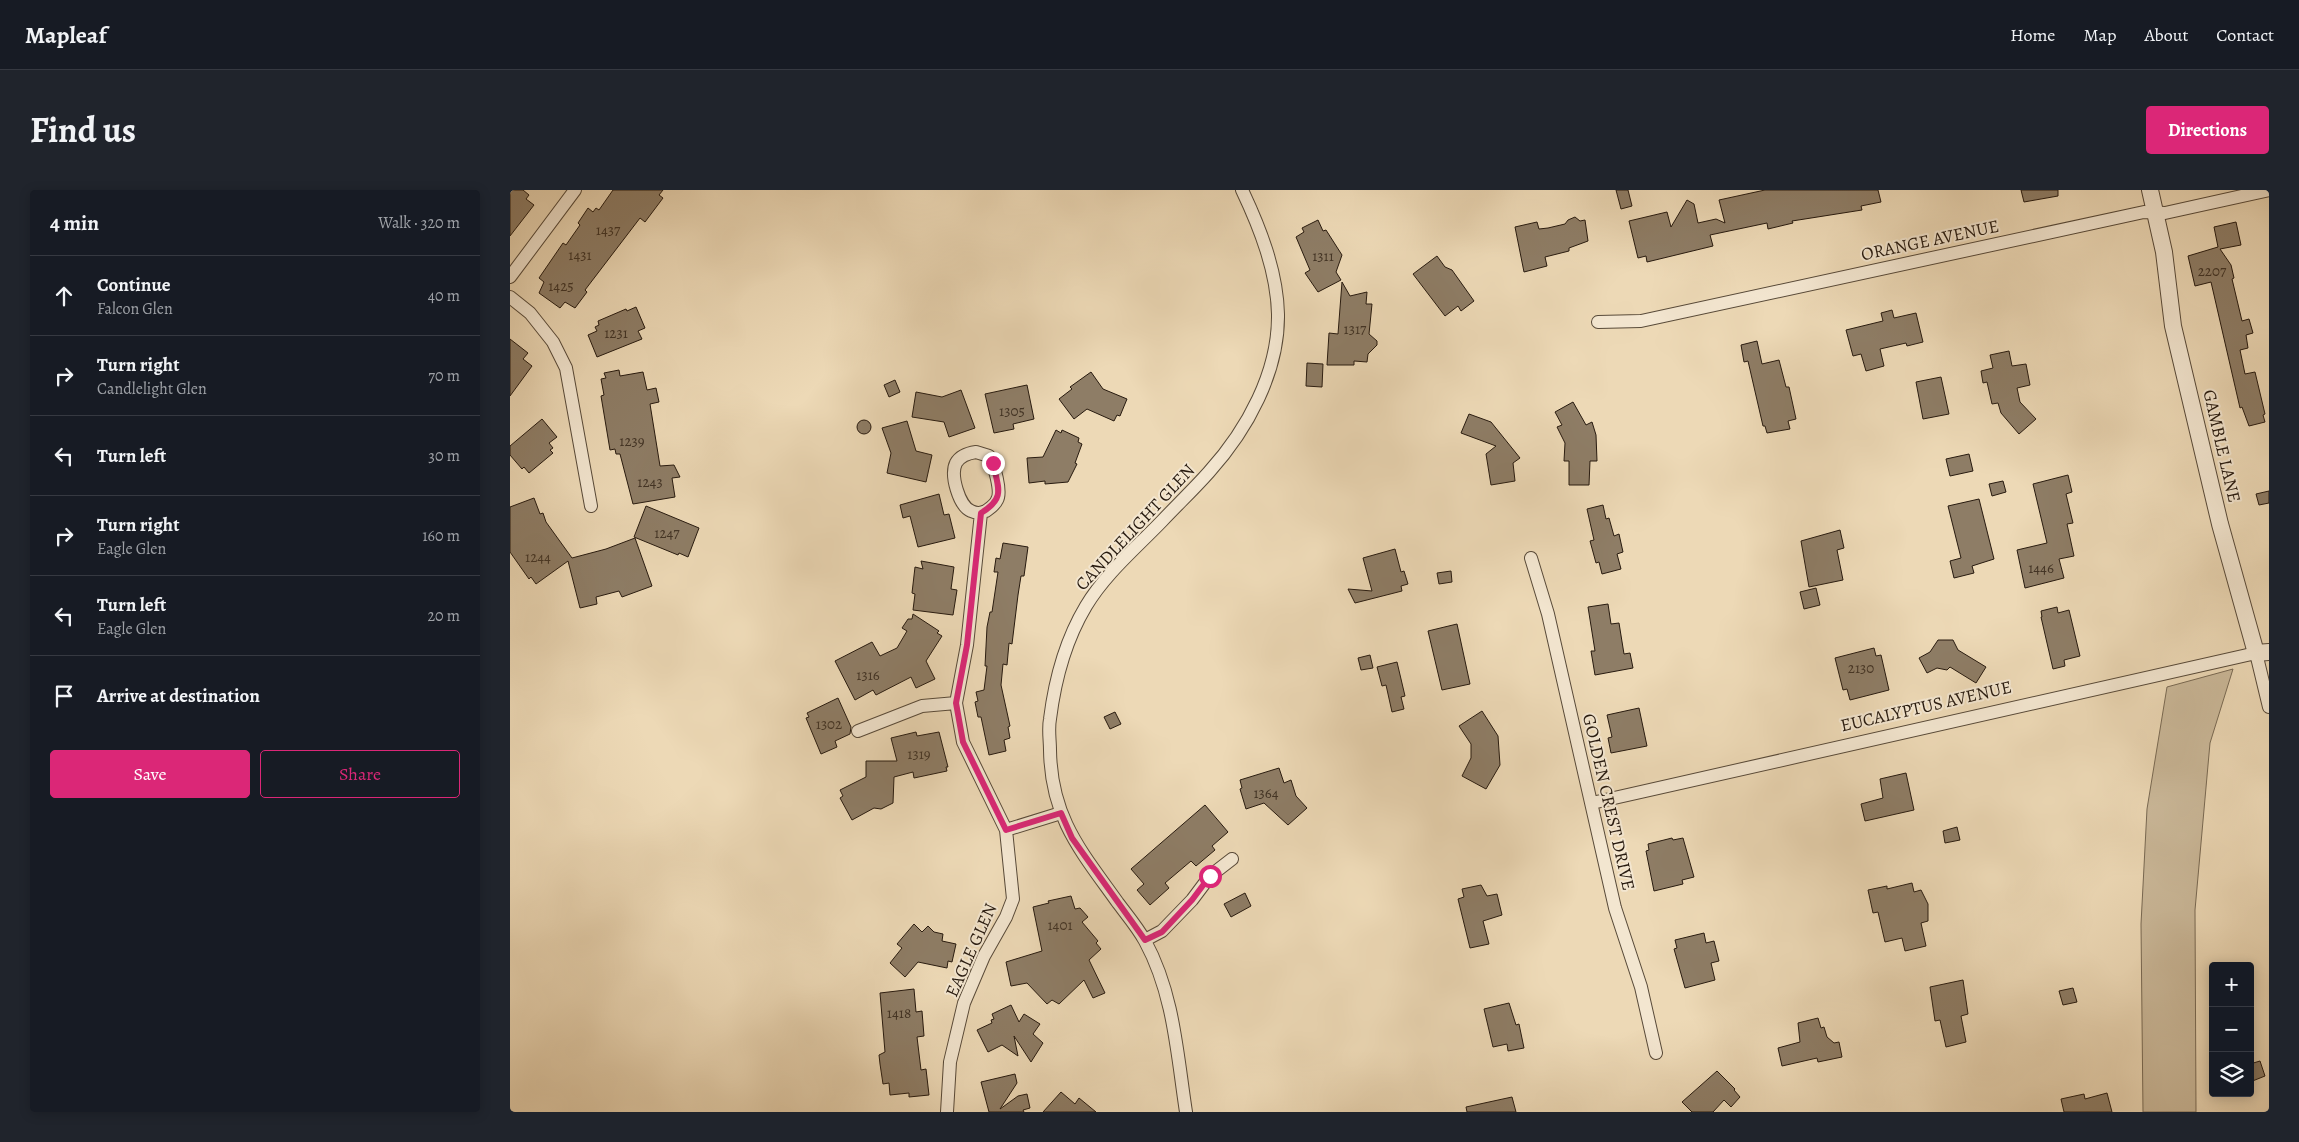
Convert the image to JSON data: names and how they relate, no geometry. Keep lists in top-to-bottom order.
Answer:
{
  "streets": {
    "street": [
      "ORANGE AVENUE",
      "GAMBLE LANE",
      "CANDLELIGHT GLEN",
      "EUCALYPTUS AVENUE",
      "GOLDEN CREST DRIVE",
      "EAGLE GLEN"
    ]
  },
  "crossings": [
    ["ORANGE AVENUE", "GAMBLE LANE"],
    ["GAMBLE LANE", "EUCALYPTUS AVENUE"],
    ["EUCALYPTUS AVENUE", "GOLDEN CREST DRIVE"]
  ],
  "house_numbers": [
    "1437",
    "1431",
    "1311",
    "2207",
    "1425",
    "1317",
    "1231",
    "1305",
    "1239",
    "1243",
    "1247",
    "1244",
    "1446",
    "2130",
    "1316",
    "1302",
    "1319",
    "1364",
    "1401",
    "1418"
  ],
  "page": {
    "header": "Mapleaf",
    "nav": [
      "Home",
      "Map",
      "About",
      "Contact"
    ],
    "title": "Find us",
    "buttons": [
      "Directions",
      ["Save", "Share"]
    ],
    "heading": ["4 min", "Walk · 320 m"],
    "list": [
      ["Continue", "Falcon Glen", "40 m"],
      ["Turn right", "Candlelight Glen", "70 m"],
      ["Turn left", "30 m"],
      ["Turn right", "Eagle Glen", "160 m"],
      ["Turn left", "Eagle Glen", "20 m"],
      "Arrive at destination"
    ],
    "map_buttons": ["+", "−"]
  }
}
